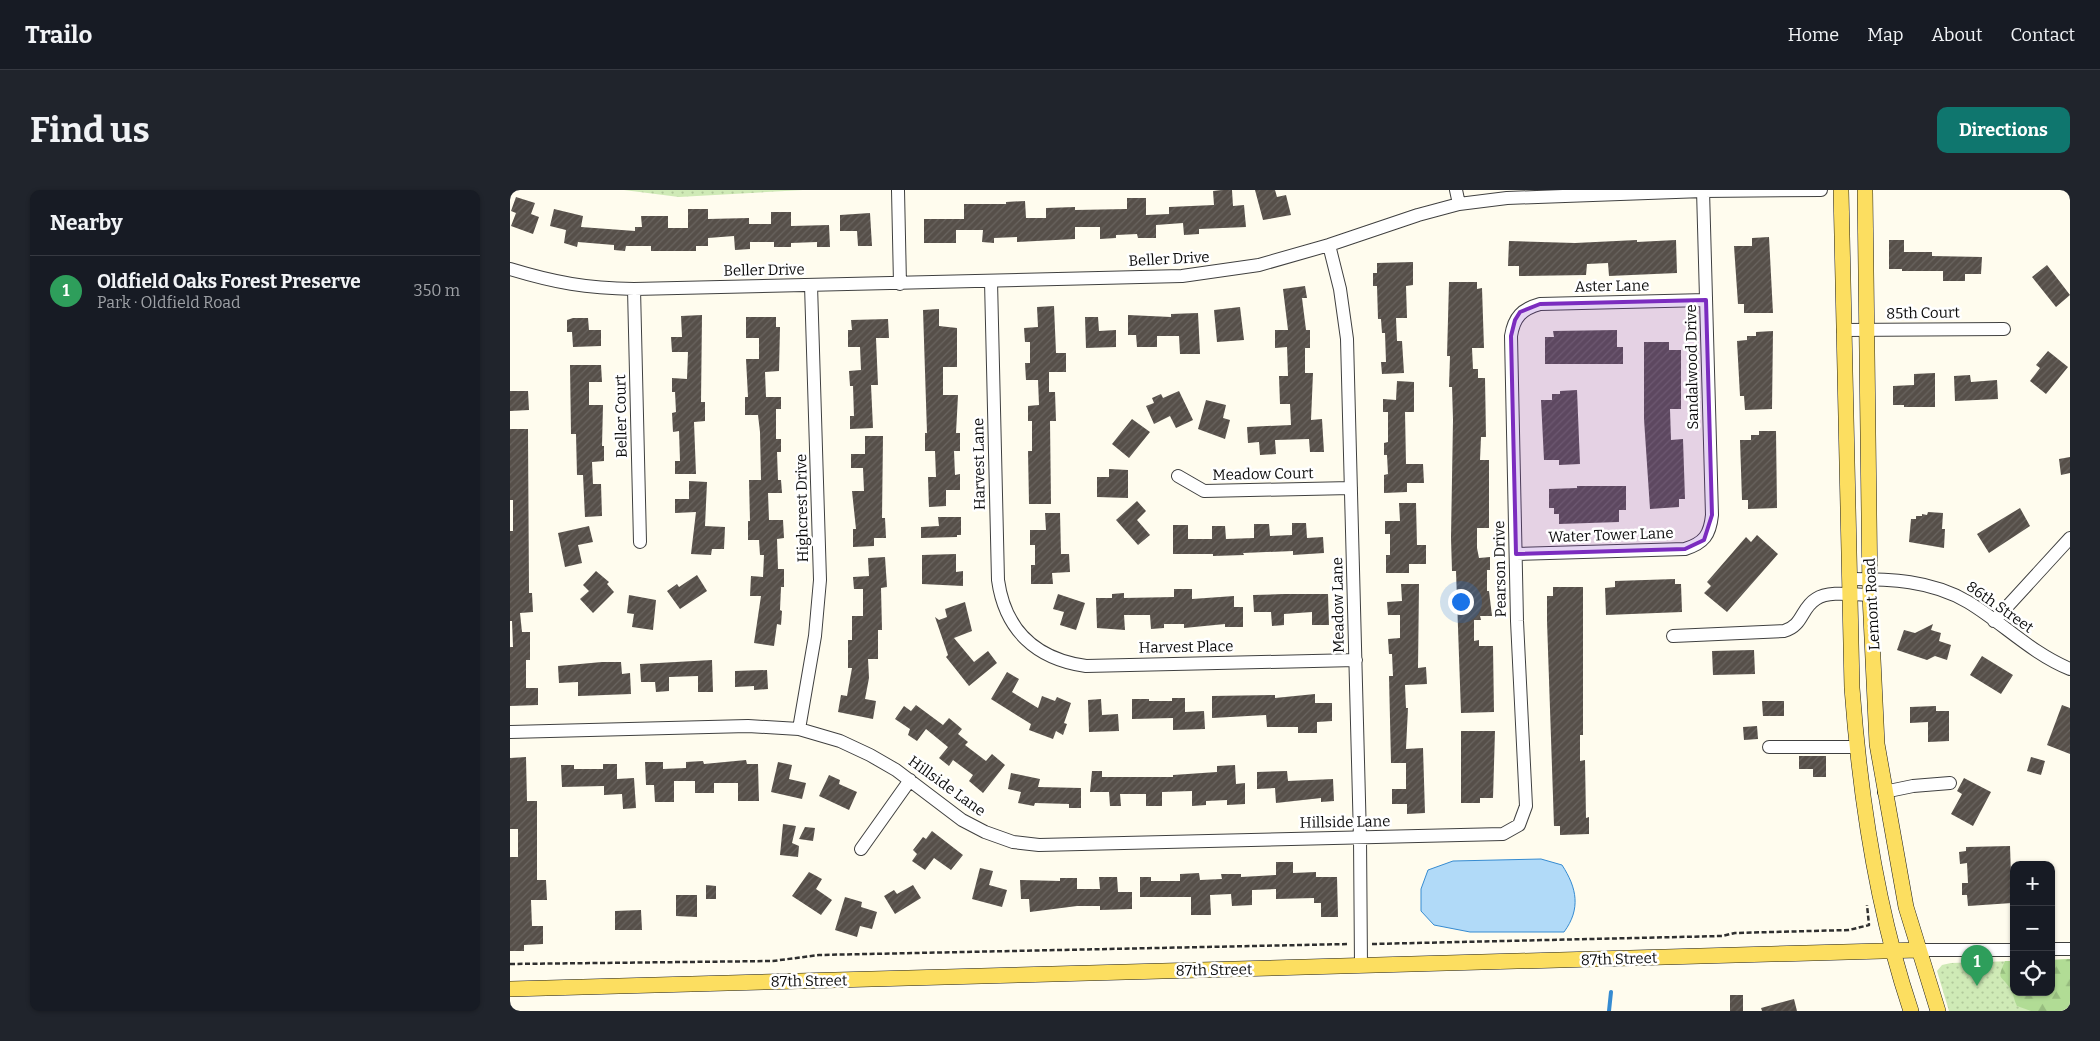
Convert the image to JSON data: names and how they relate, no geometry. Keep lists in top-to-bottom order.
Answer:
{
  "streets": {
    "main road": ["Lemont Road", "87th Street"],
    "street": [
      "Beller Drive",
      "Aster Lane",
      "85th Court",
      "Sandalwood Drive",
      "Beller Court",
      "Harvest Lane",
      "Meadow Court",
      "Highcrest Drive",
      "Water Tower Lane",
      "Pearson Drive",
      "Meadow Lane",
      "86th Street",
      "Harvest Place",
      "Hillside Lane"
    ]
  },
  "crossings": [
    ["Beller Drive", "Sandalwood Drive"],
    ["Beller Drive", "Beller Court"],
    ["Beller Drive", "Harvest Lane"],
    ["Beller Drive", "Highcrest Drive"],
    ["Beller Drive", "Meadow Lane"],
    ["Aster Lane", "Sandalwood Drive"],
    ["Aster Lane", "Pearson Drive"],
    ["85th Court", "Lemont Road"],
    ["Sandalwood Drive", "Water Tower Lane"],
    ["Harvest Lane", "Harvest Place"],
    ["Meadow Court", "Meadow Lane"],
    ["Highcrest Drive", "Hillside Lane"],
    ["Water Tower Lane", "Pearson Drive"],
    ["Pearson Drive", "Hillside Lane"],
    ["Lemont Road", "86th Street"],
    ["Lemont Road", "87th Street"],
    ["Meadow Lane", "Harvest Place"],
    ["Meadow Lane", "Hillside Lane"],
    ["Meadow Lane", "87th Street"]
  ],
  "page": {
    "header": "Trailo",
    "nav": [
      "Home",
      "Map",
      "About",
      "Contact"
    ],
    "buttons": "Directions",
    "title": "Find us",
    "heading": "Nearby",
    "list": [
      {
        "mark": "1",
        "name": "Oldfield Oaks Forest Preserve",
        "note": "Park · Oldfield Road",
        "value": "350 m"
      }
    ],
    "map_buttons": ["+", "−"],
    "pins": "1"
  }
}
